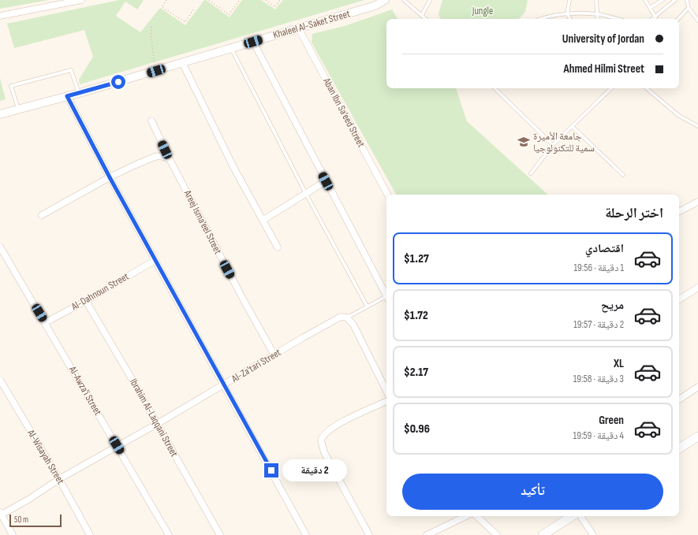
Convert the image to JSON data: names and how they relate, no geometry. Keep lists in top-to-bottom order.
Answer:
{
  "streets": {
    "street": [
      "Khaleel Al-Saket Street",
      "Aban Ibn Sa’eed Street",
      "Areej Isma’eel Street",
      "Al-Dahnoun Street",
      "Al-Za'tari Street",
      "Al-Awza'i Street",
      "Ibrahim Al-Laqqani Street",
      "Al-Wisayah Street"
    ]
  },
  "crossings": [
    ["Khaleel Al-Saket Street", "Aban Ibn Sa’eed Street"],
    ["Areej Isma’eel Street", "Al-Za'tari Street"],
    ["Al-Dahnoun Street", "Al-Awza'i Street"],
    ["Al-Dahnoun Street", "Ibrahim Al-Laqqani Street"],
    ["Al-Za'tari Street", "Al-Awza'i Street"],
    ["Al-Za'tari Street", "Ibrahim Al-Laqqani Street"],
    ["Al-Za'tari Street", "Al-Wisayah Street"]
  ],
  "parks": ["Jungle"],
  "places": {
    "school or university": ["جامعة الأميرة سمية للتكنولوجيا"]
  },
  "scale_bar": "50 m",
  "page": {
    "banner": ["University of Jordan", "Ahmed Hilmi Street"],
    "heading": "اختر الرحلة",
    "list": [
      {
        "name": "اقتصادي",
        "note": "1 دقيقة · 19:56",
        "value": "$1.27"
      },
      {
        "name": "مريح",
        "note": "2 دقيقة · 19:57",
        "value": "$1.72"
      },
      {
        "name": "XL",
        "note": "3 دقيقة · 19:58",
        "value": "$2.17"
      },
      {
        "name": "Green",
        "note": "4 دقيقة · 19:59",
        "value": "$0.96"
      }
    ],
    "bubble": "2 دقيقة",
    "buttons": "تأكيد",
    "scale": "50 m"
  }
}
